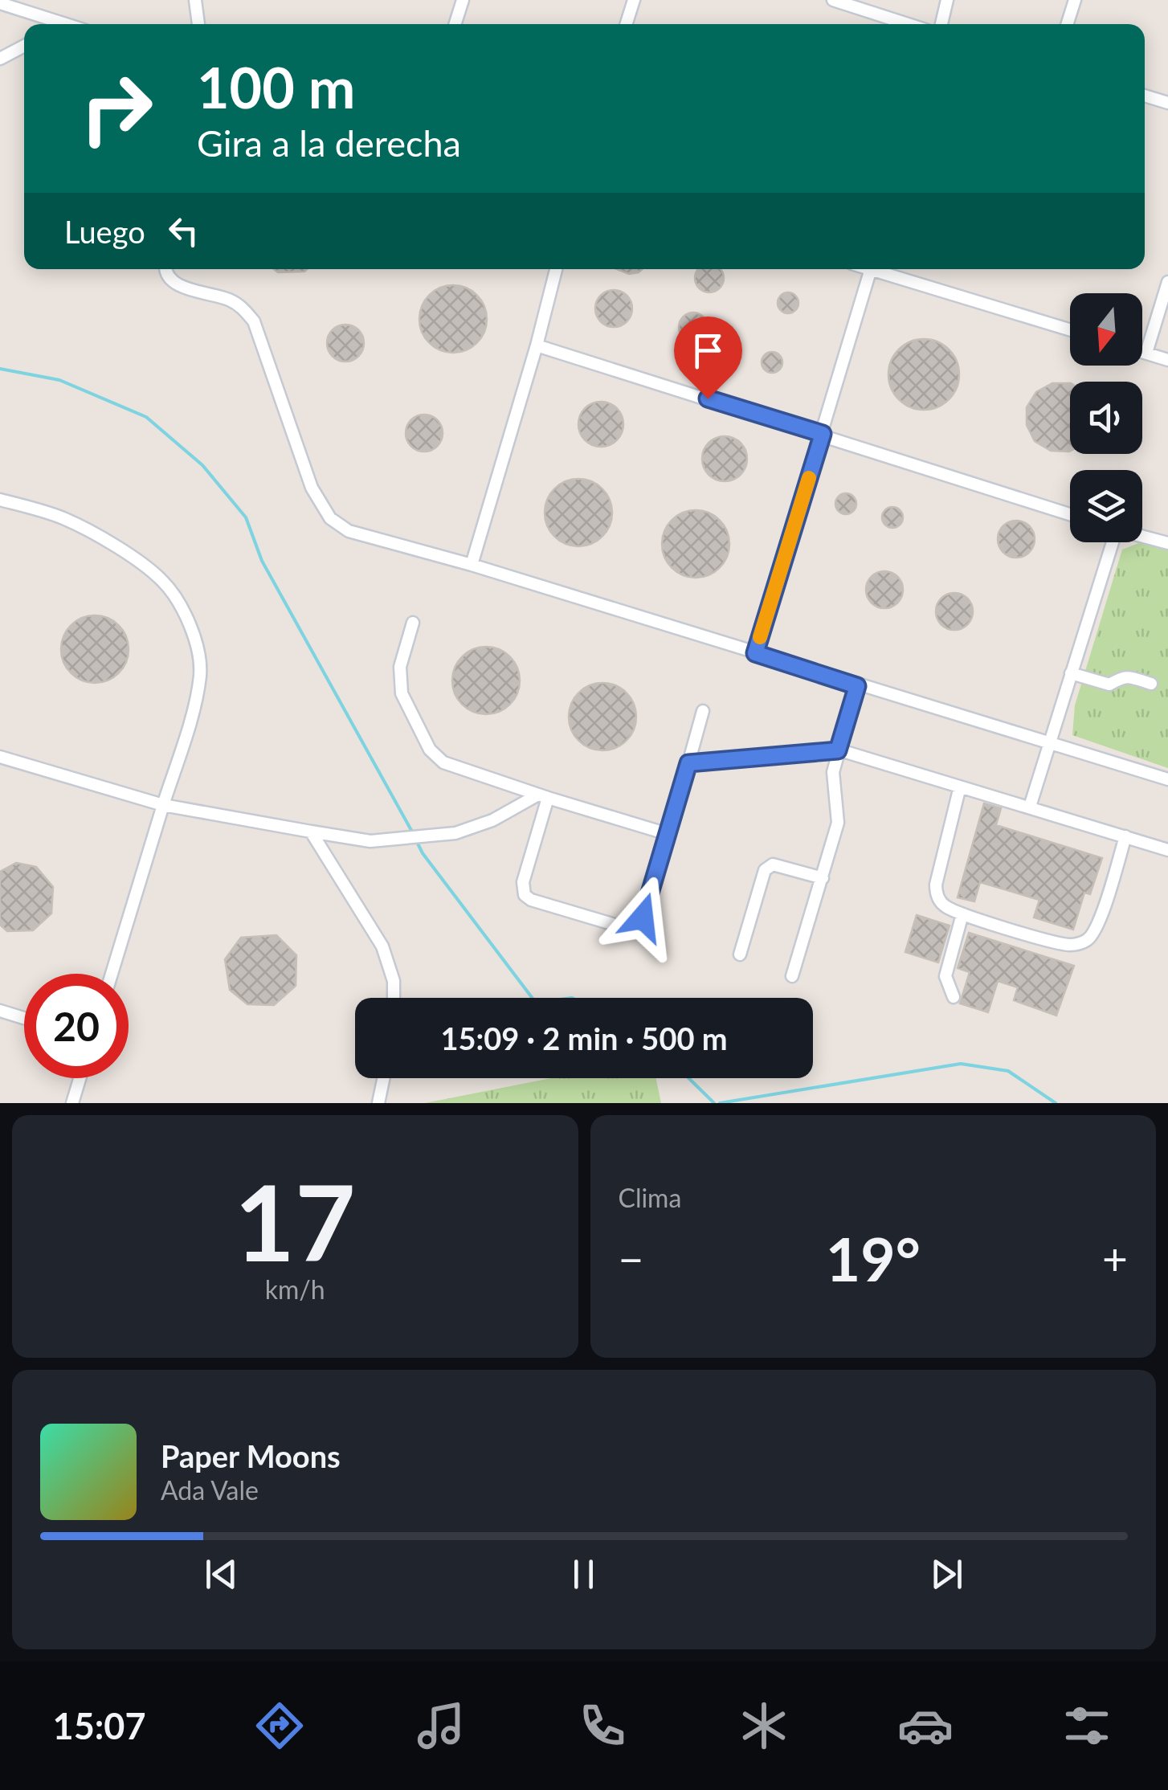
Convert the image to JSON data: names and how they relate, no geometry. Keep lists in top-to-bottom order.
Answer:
{
  "north": "bottom",
  "page": {
    "turn": ["100 m", "Gira a la derecha"],
    "then": "Luego",
    "limit": "20",
    "trip": "15:09 · 2 min · 500 m",
    "tile": [
      ["17", "km/h"],
      "Clima"
    ],
    "heat": ["−", "19°", "+"],
    "song": ["Paper Moons", "Ada Vale"],
    "tabs": "15:07"
  }
}
